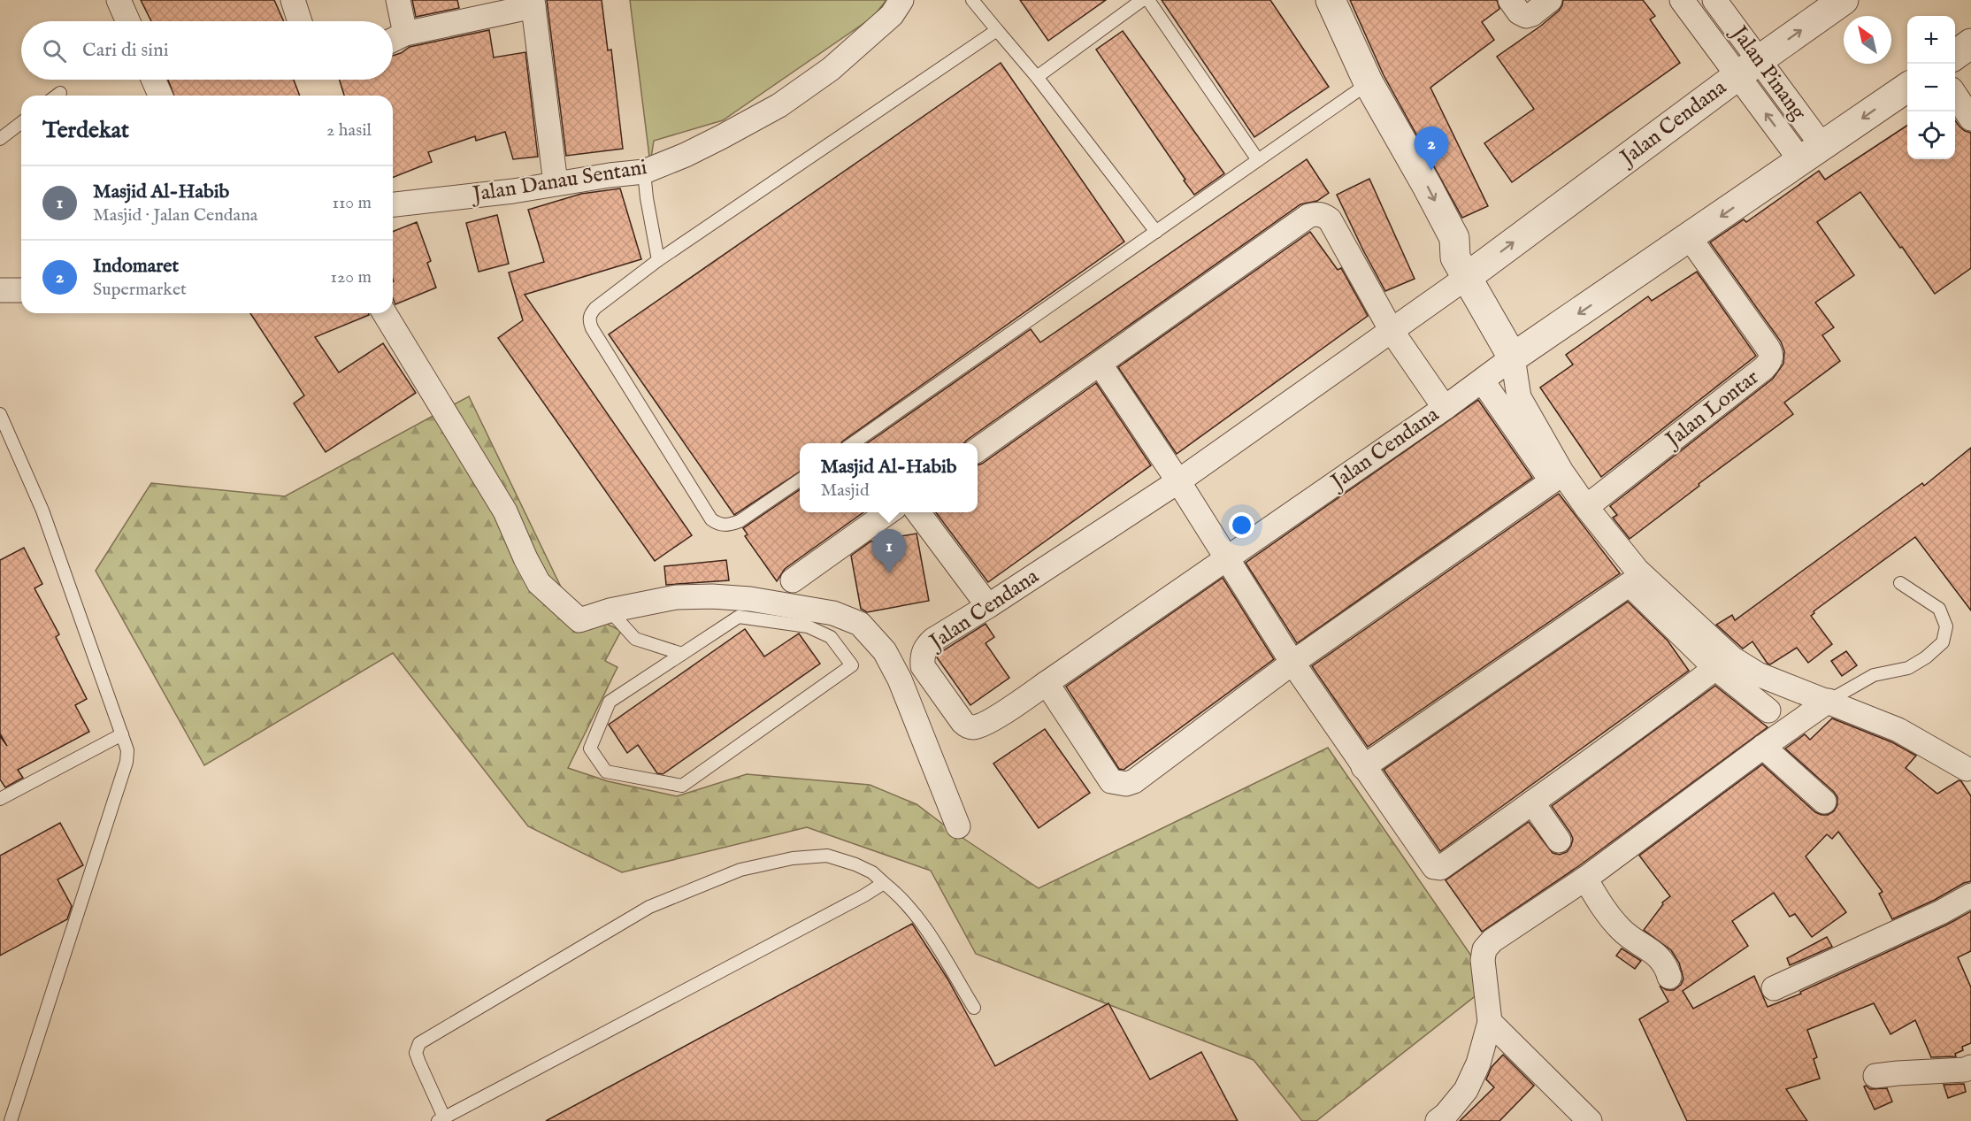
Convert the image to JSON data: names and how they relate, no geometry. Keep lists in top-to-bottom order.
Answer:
{
  "streets": {
    "street": [
      "Jalan Pinang",
      "Jalan Cendana",
      "Jalan Danau Sentani",
      "Jalan Lontar"
    ]
  },
  "crossings": [
    ["Jalan Pinang", "Jalan Cendana"],
    ["Jalan Cendana", "Jalan Lontar"]
  ],
  "north": "top left",
  "page": {
    "map_buttons": ["+", "−"],
    "search": "Cari di sini",
    "heading": ["Terdekat", "2 hasil"],
    "pins": ["2", "1"],
    "list": [
      {
        "mark": "1",
        "name": "Masjid Al-Habib",
        "note": "Masjid · Jalan Cendana",
        "value": "110 m"
      },
      {
        "mark": "2",
        "name": "Indomaret",
        "note": "Supermarket",
        "value": "120 m"
      }
    ],
    "popup": ["Masjid Al-Habib", "Masjid"]
  }
}
